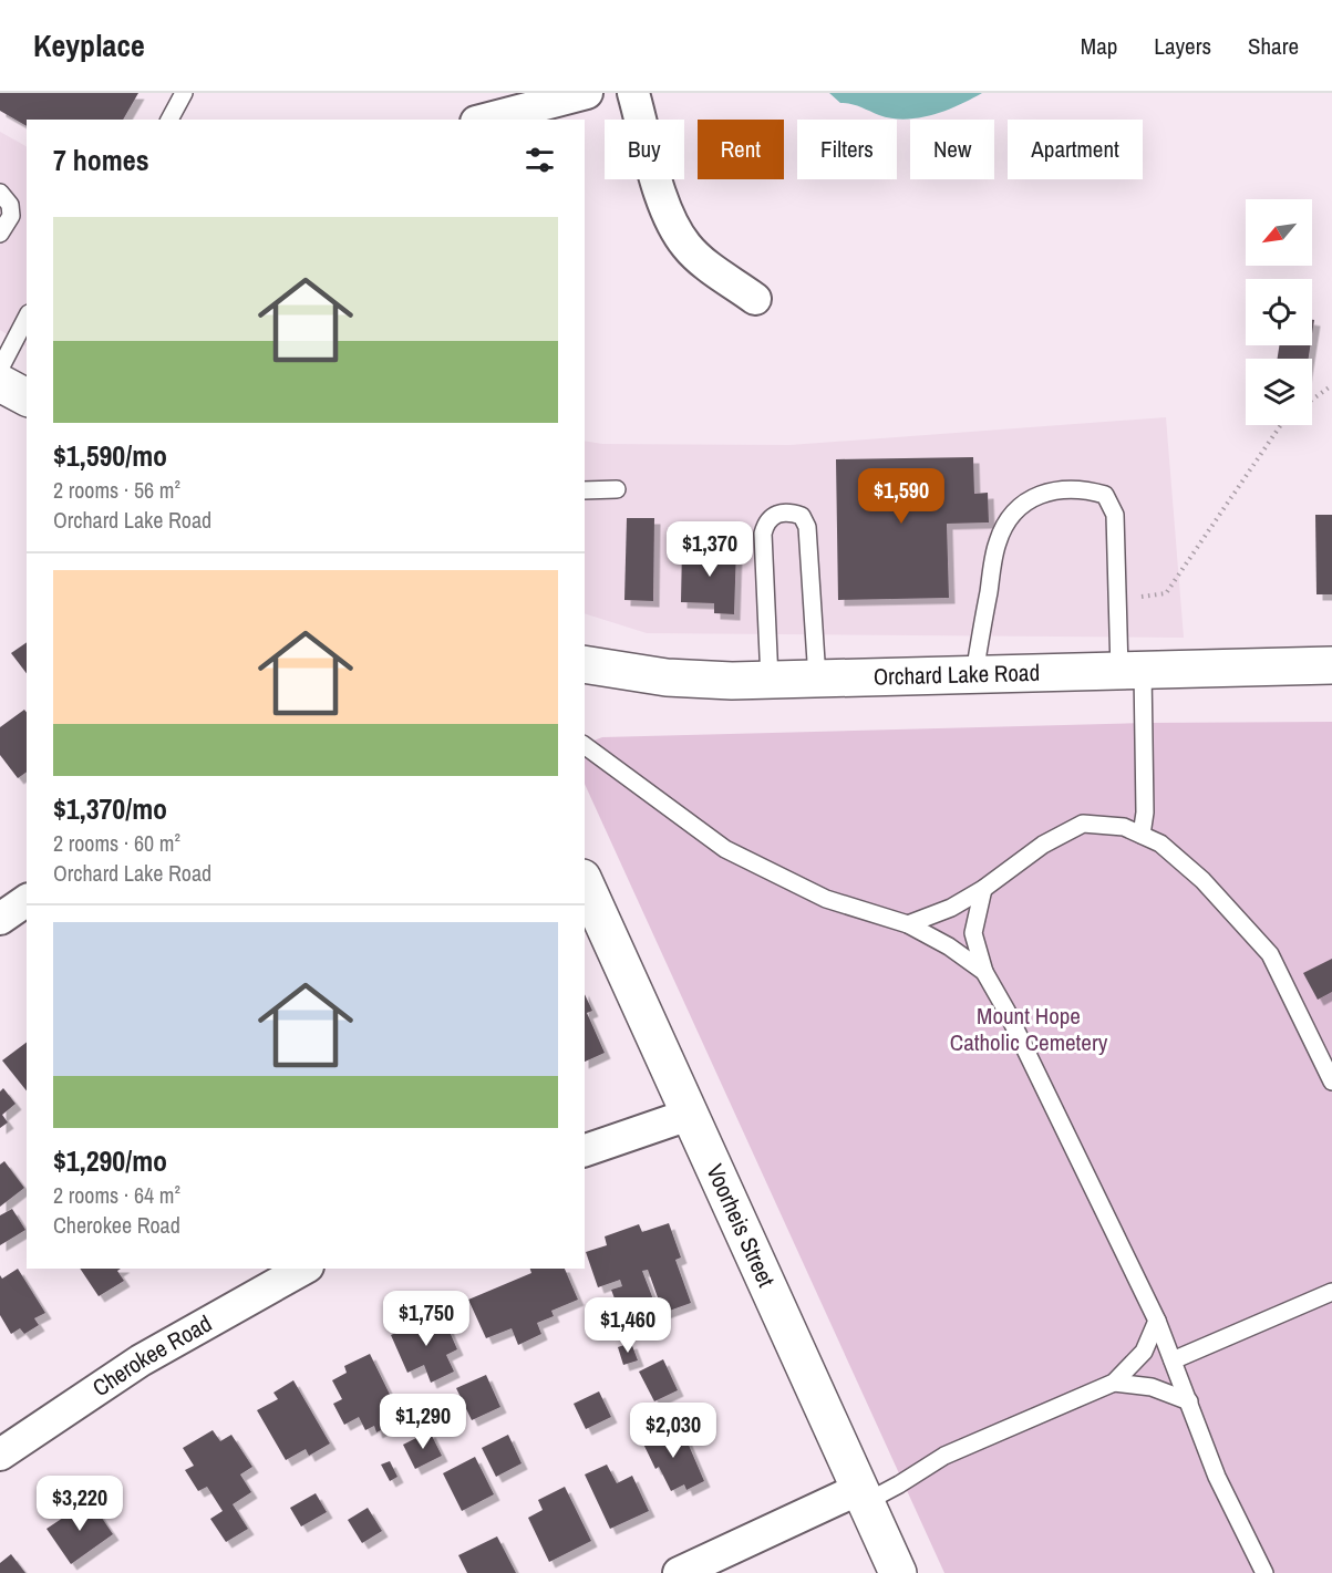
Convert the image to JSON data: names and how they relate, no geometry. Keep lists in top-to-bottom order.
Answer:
{
  "streets": {
    "main road": ["Orchard Lake Road", "Voorheis Street"],
    "street": ["Cherokee Road"]
  },
  "parks": ["Mount Hope Catholic Cemetery"],
  "north": "bottom left",
  "page": {
    "header": "Keyplace",
    "nav": ["Map", "Layers", "Share"],
    "chip": [
      "Buy",
      "Rent",
      "Filters",
      "New",
      "Apartment"
    ],
    "heading": "7 homes",
    "list": [
      {
        "name": "$1,590/mo",
        "note": "2 rooms · 56 m² · Orchard Lake Road"
      },
      {
        "name": "$1,370/mo",
        "note": "2 rooms · 60 m² · Orchard Lake Road"
      },
      {
        "name": "$1,290/mo",
        "note": "2 rooms · 64 m² · Cherokee Road"
      }
    ],
    "price": [
      "$1,590",
      "$1,370",
      "$1,750",
      "$1,460",
      "$1,290",
      "$2,030",
      "$3,220"
    ]
  }
}
